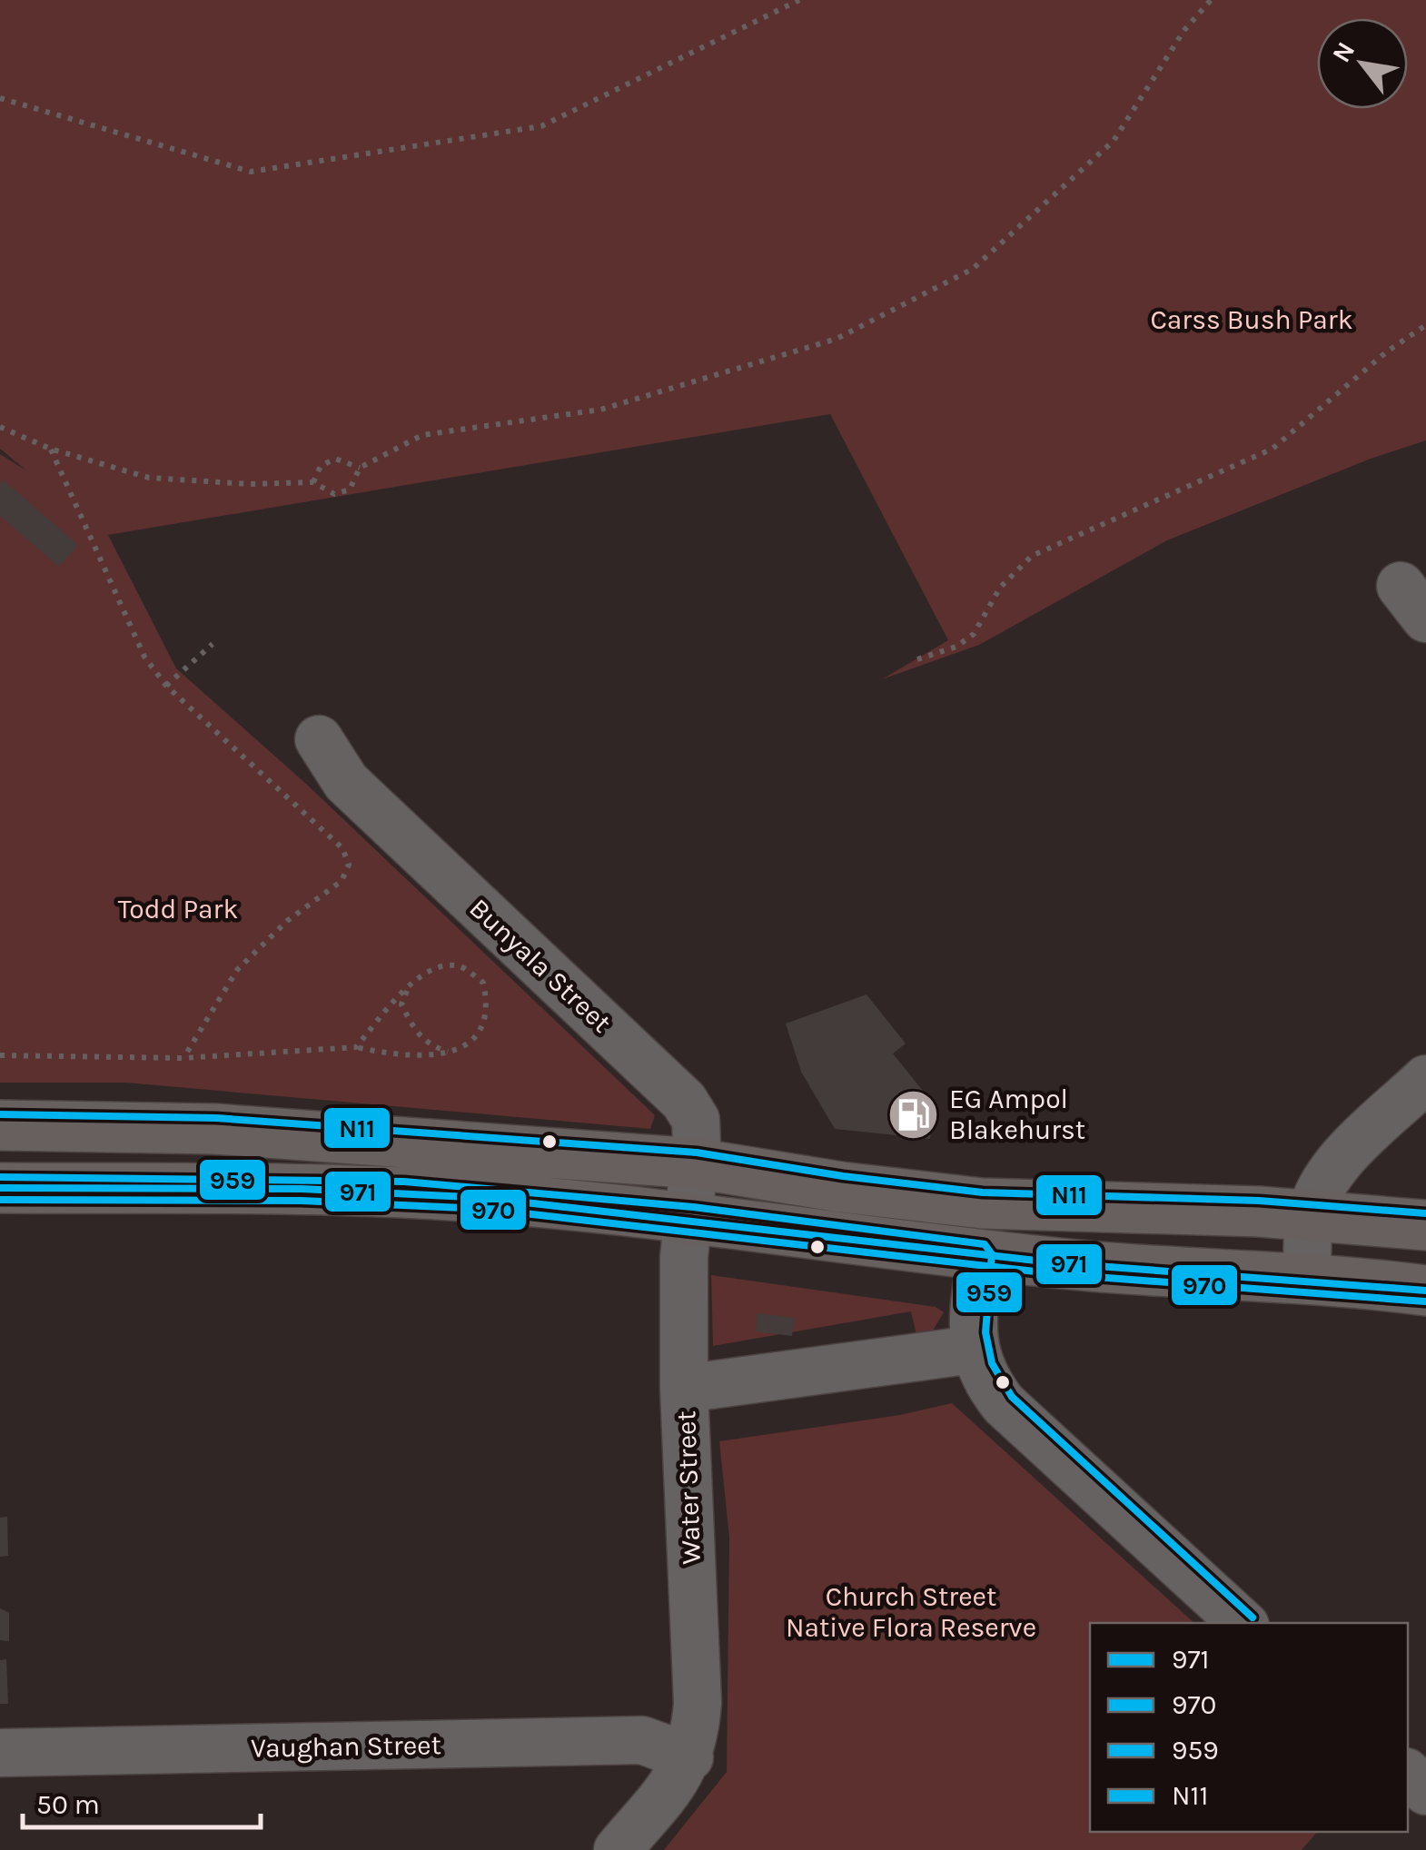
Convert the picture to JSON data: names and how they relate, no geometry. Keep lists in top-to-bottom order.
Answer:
{
  "streets": {
    "street": ["Bunyala Street", "Water Street", "Vaughan Street"]
  },
  "crossings": [
    ["Bunyala Street", "Water Street"],
    ["Water Street", "Vaughan Street"]
  ],
  "parks": ["Carss Bush Park", "Todd Park", "Church Street Native Flora Reserve"],
  "places": {
    "fuel station": ["EG Ampol Blakehurst"]
  },
  "lines": [
    "transit line N11",
    "transit line 959",
    "transit line 971",
    "transit line 970"
  ],
  "legend": [
    "971",
    "970",
    "959",
    "N11"
  ],
  "scale_bar": "50 m",
  "north": "top left"
}
